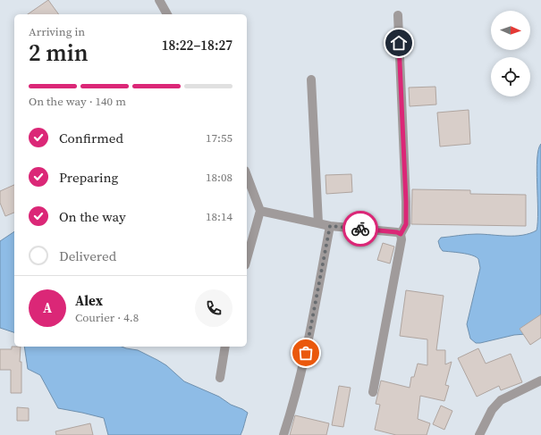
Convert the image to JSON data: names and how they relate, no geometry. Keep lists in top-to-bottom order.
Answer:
{
  "north": "right",
  "page": {
    "heading": ["2 min", "Arriving in", "18:22–18:27"],
    "panel": ["Alex", "Courier · 4.8"],
    "bar": "On the way · 140 m",
    "list": [
      ["Confirmed", "17:55"],
      ["Preparing", "18:08"],
      ["On the way", "18:14"],
      "Delivered"
    ],
    "round": "A"
  }
}
